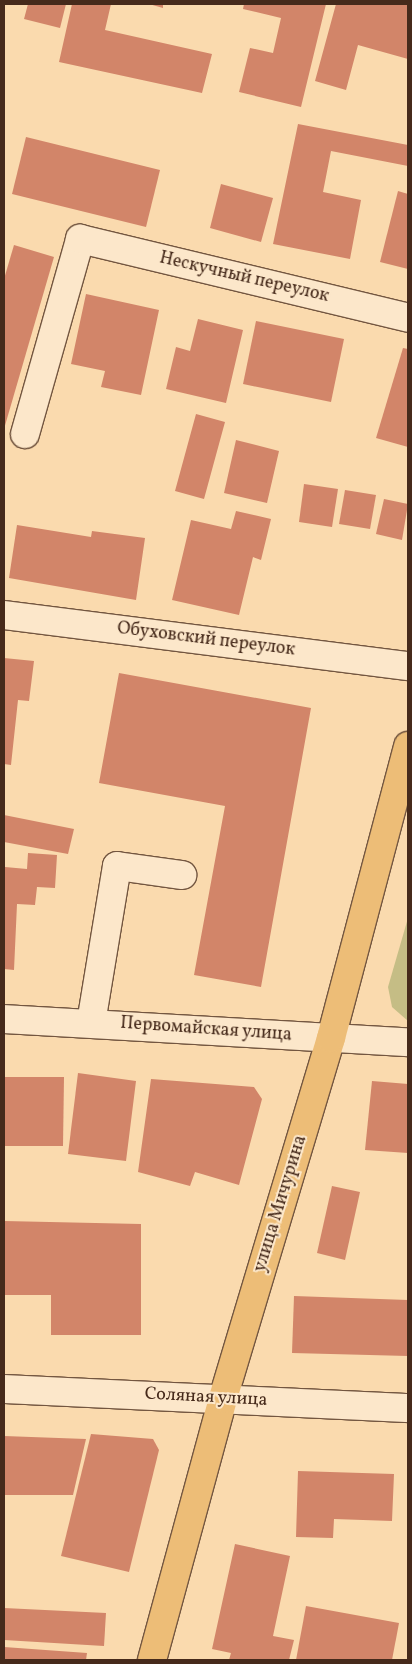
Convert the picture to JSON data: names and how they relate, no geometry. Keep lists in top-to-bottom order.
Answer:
{
  "streets": {
    "main road": ["улица Мичурина"],
    "street": [
      "Нескучный переулок",
      "Обуховский переулок",
      "Первомайская улица",
      "Соляная улица"
    ]
  },
  "crossings": [
    ["Первомайская улица", "улица Мичурина"],
    ["улица Мичурина", "Соляная улица"]
  ]
}
